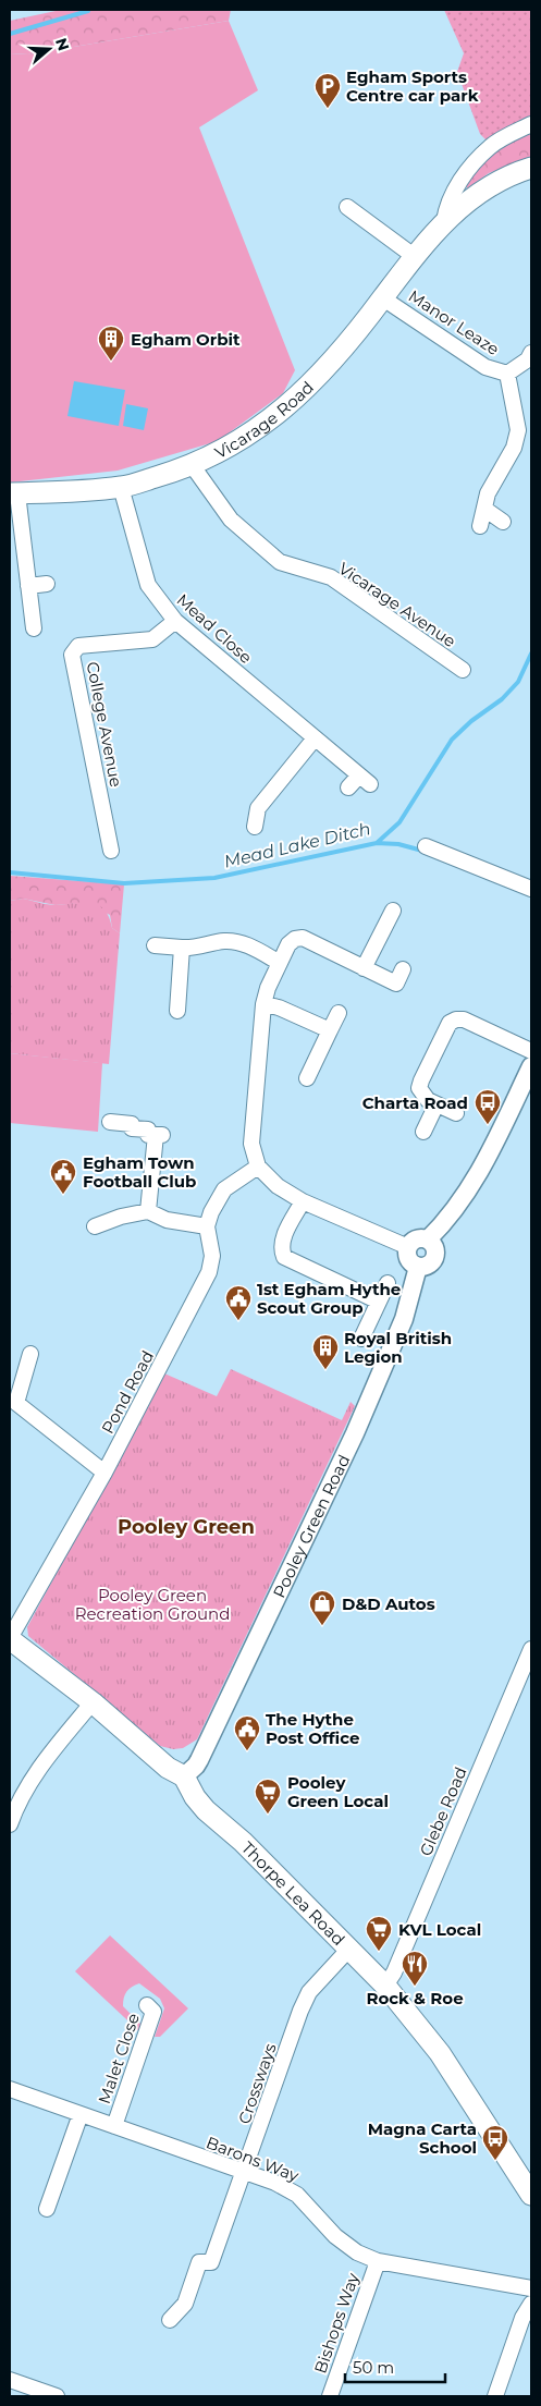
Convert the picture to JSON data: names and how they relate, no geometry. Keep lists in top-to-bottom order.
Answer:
{
  "streets": {
    "main road": ["Vicarage Road", "Thorpe Lea Road"],
    "street": [
      "Manor Leaze",
      "Vicarage Avenue",
      "Mead Close",
      "College Avenue",
      "Pond Road",
      "Pooley Green Road",
      "Glebe Road",
      "Malet Close",
      "Crossways",
      "Barons Way",
      "Bishops Way"
    ]
  },
  "crossings": [
    ["Manor Leaze", "Vicarage Road"],
    ["Vicarage Road", "Vicarage Avenue"],
    ["Vicarage Road", "Mead Close"],
    ["Mead Close", "College Avenue"],
    ["Pond Road", "Thorpe Lea Road"],
    ["Pooley Green Road", "Thorpe Lea Road"],
    ["Glebe Road", "Thorpe Lea Road"],
    ["Thorpe Lea Road", "Crossways"],
    ["Malet Close", "Barons Way"],
    ["Crossways", "Barons Way"],
    ["Barons Way", "Bishops Way"]
  ],
  "districts": ["Pooley Green"],
  "water": ["Mead Lake Ditch"],
  "parks": ["Pooley Green Recreation Ground"],
  "places": {
    "parking": ["Egham Sports Centre car park"],
    "building": ["Egham Orbit", "Royal British Legion"],
    "bus stop": ["Charta Road", "Magna Carta School"],
    "public building": ["Egham Town Football Club", "1st Egham Hythe Scout Group", "The Hythe Post Office"],
    "shop": ["D&D Autos"],
    "supermarket": ["Pooley Green Local", "KVL Local"],
    "restaurant": ["Rock & Roe"]
  },
  "scale_bar": "50 m",
  "north": "right"
}
